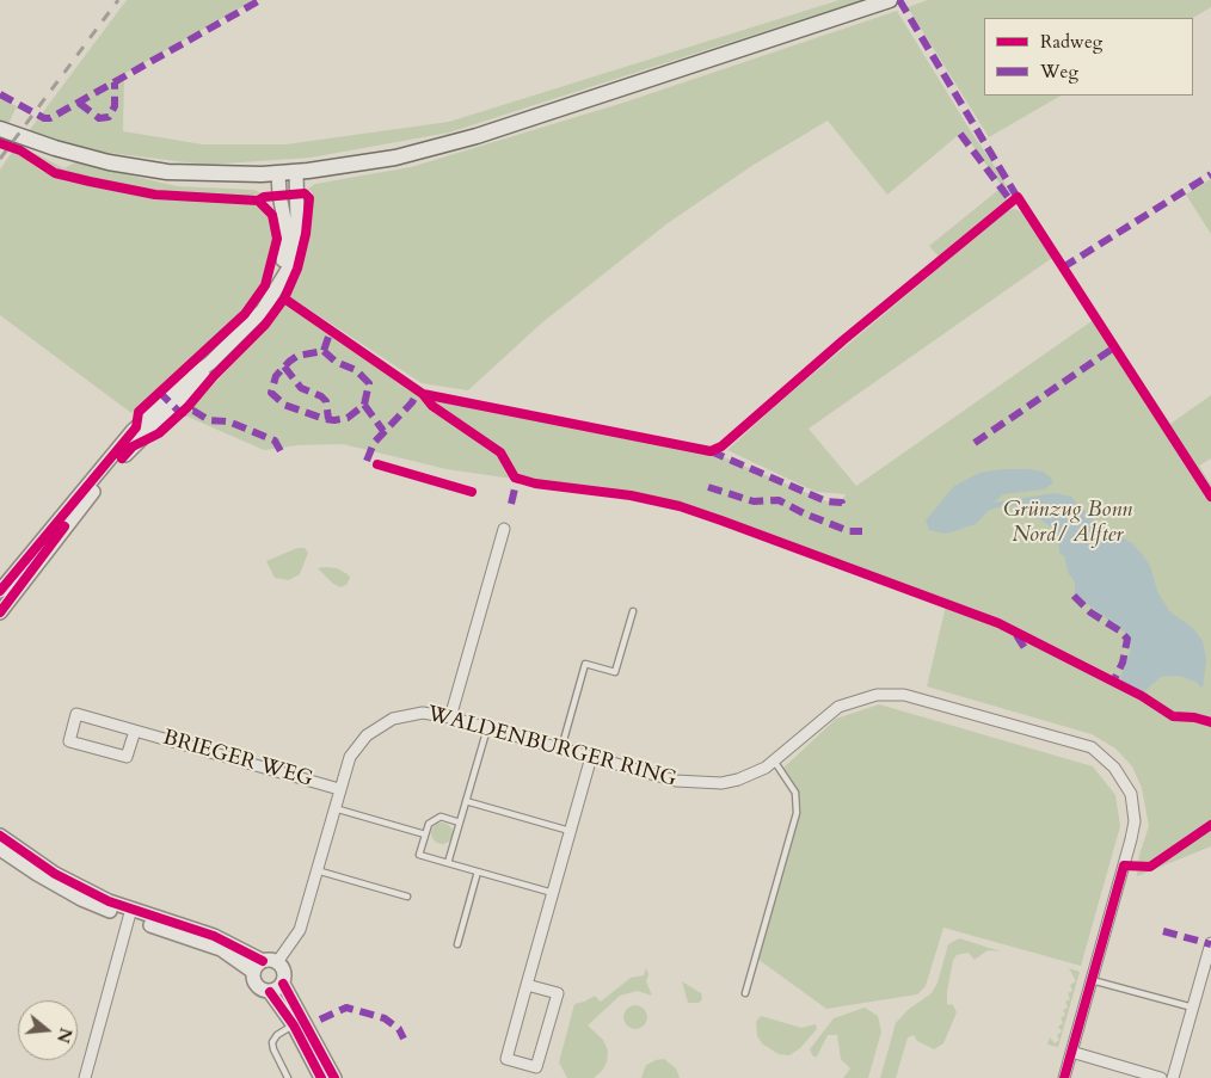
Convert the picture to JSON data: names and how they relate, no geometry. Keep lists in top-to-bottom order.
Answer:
{
  "streets": {
    "street": ["WALDENBURGER RING", "BRIEGER WEG"]
  },
  "crossings": [
    ["WALDENBURGER RING", "BRIEGER WEG"]
  ],
  "parks": ["Grünzug Bonn Nord/ Alfter"],
  "legend": ["Radweg", "Weg"],
  "north": "right"
}
